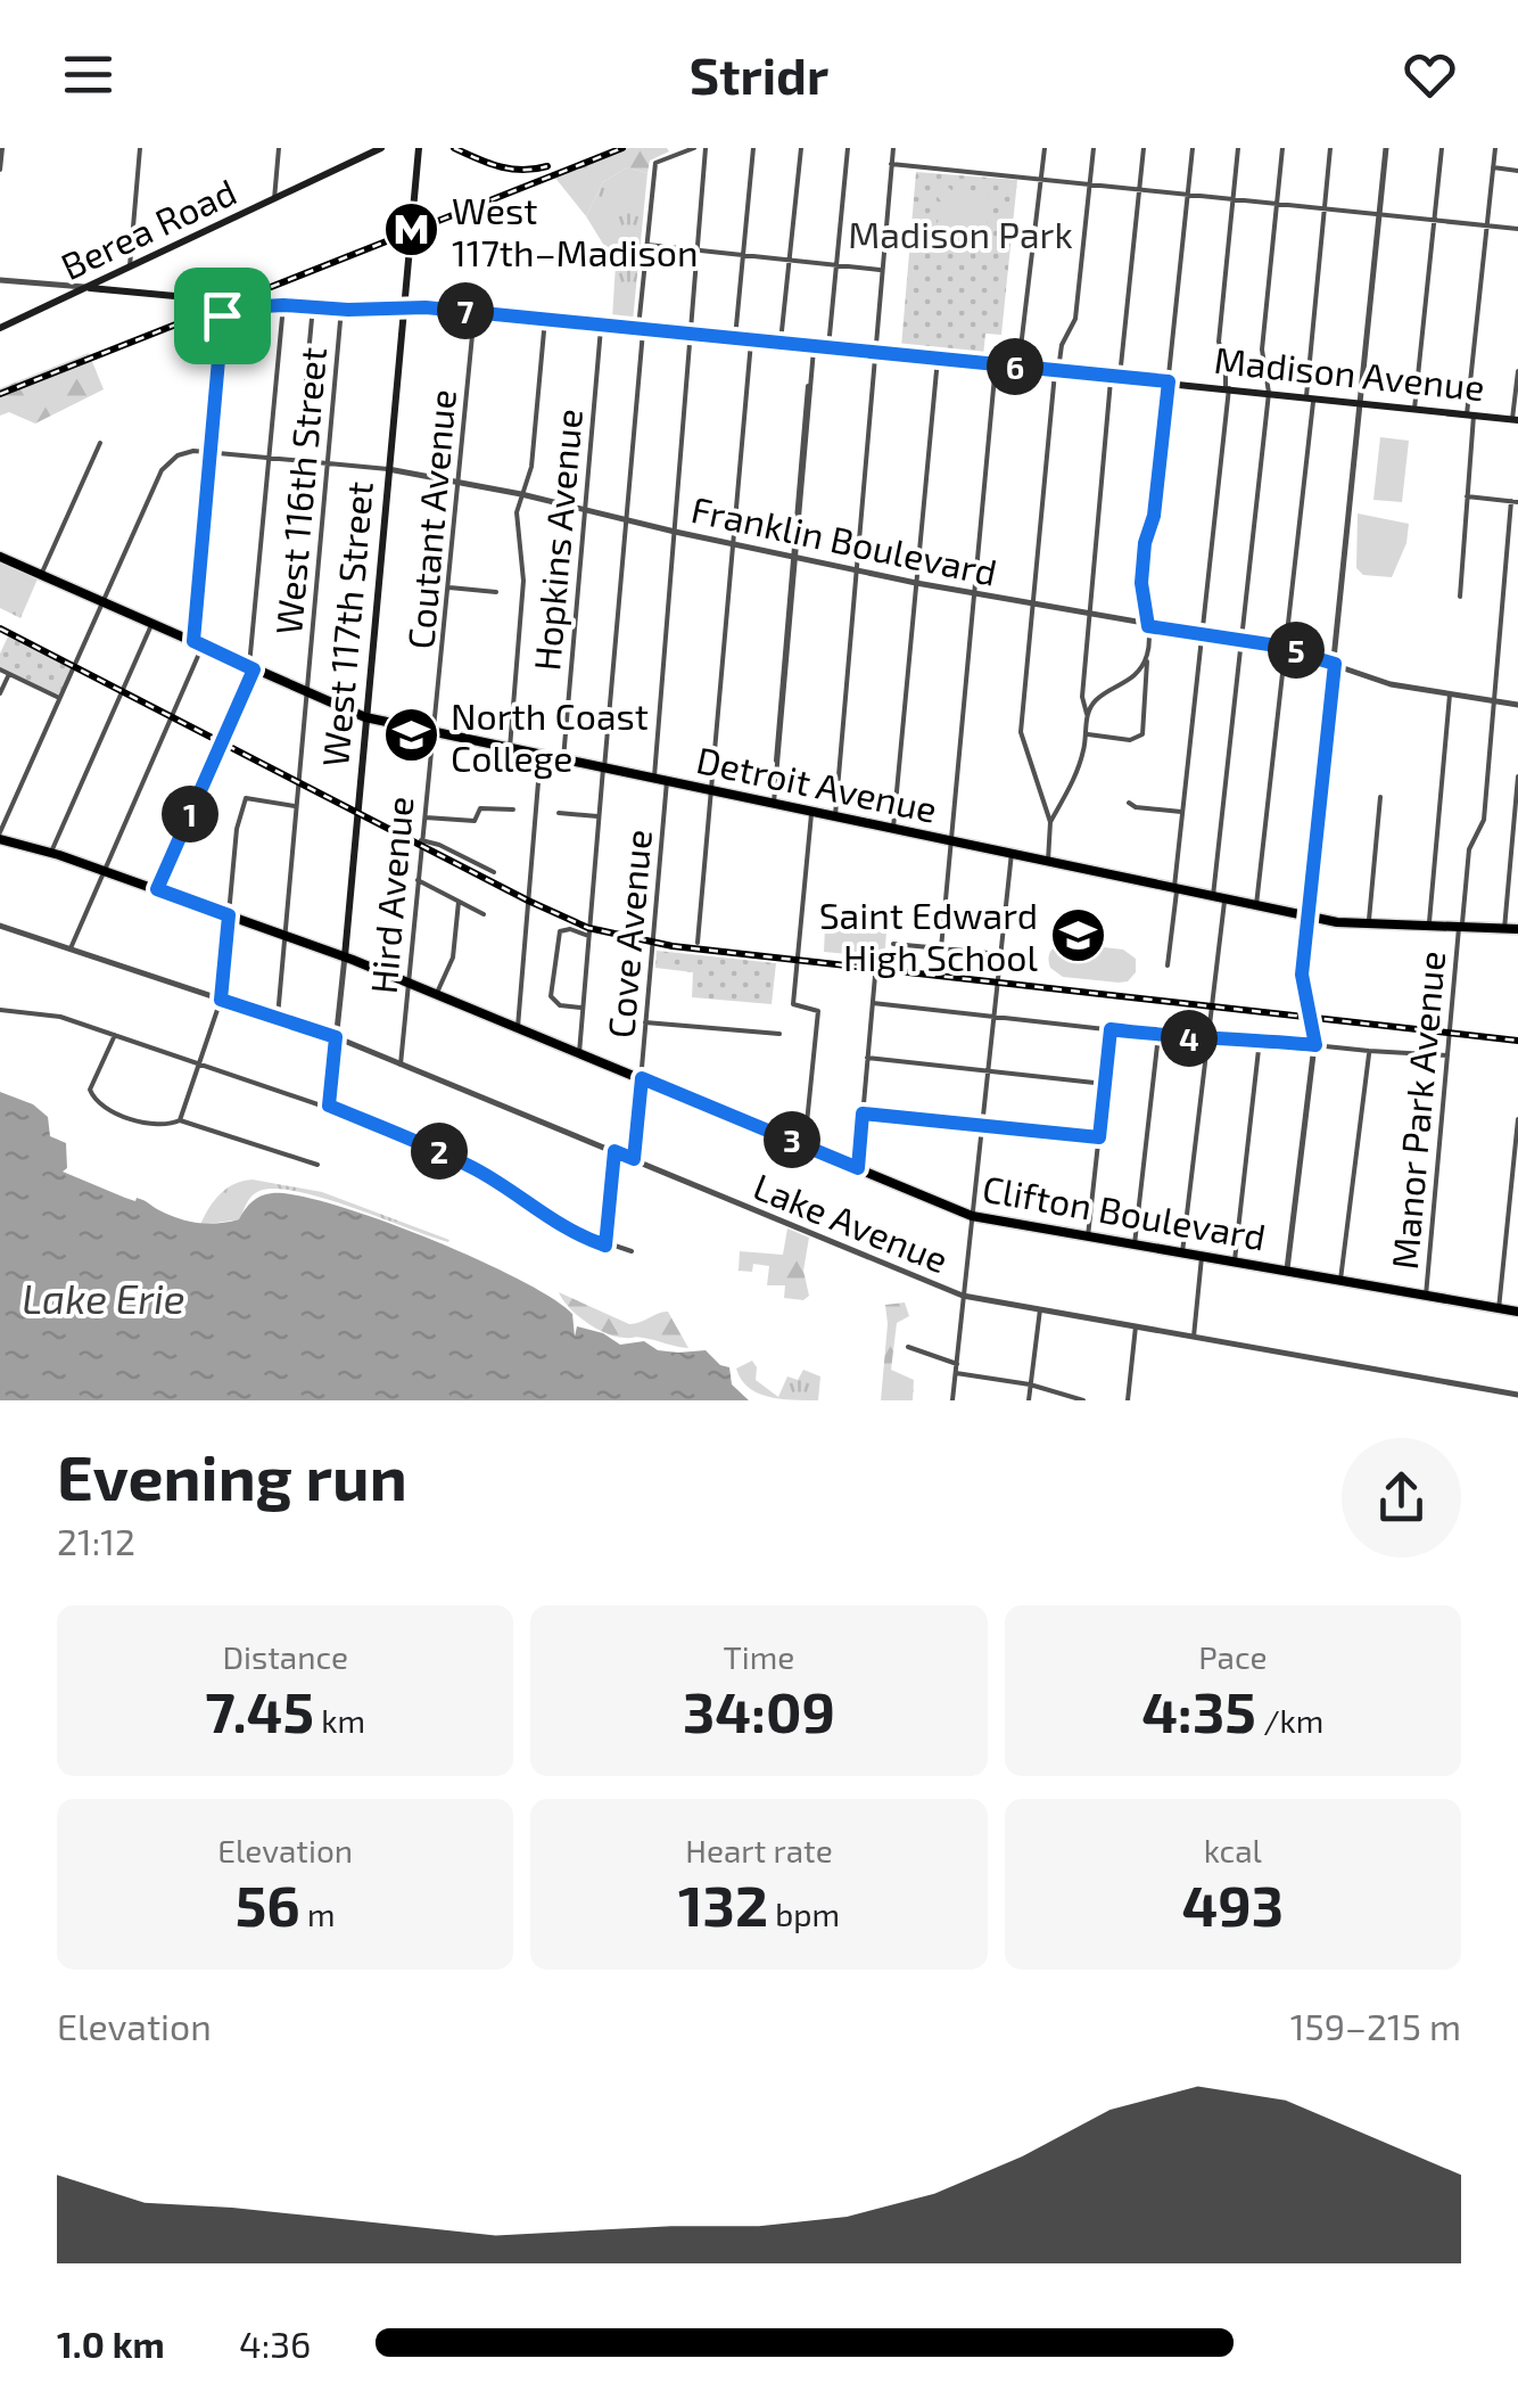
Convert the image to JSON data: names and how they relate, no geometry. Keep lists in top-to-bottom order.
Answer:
{
  "streets": {
    "main road": [
      "Berea Road",
      "Madison Avenue",
      "West 117th Street",
      "Detroit Avenue",
      "Clifton Boulevard"
    ],
    "street": [
      "West 116th Street",
      "Coutant Avenue",
      "Hopkins Avenue",
      "Franklin Boulevard",
      "Hird Avenue",
      "Cove Avenue",
      "Manor Park Avenue",
      "Lake Avenue"
    ]
  },
  "crossings": [
    ["Madison Avenue", "West 116th Street"],
    ["Madison Avenue", "Coutant Avenue"],
    ["Madison Avenue", "Hopkins Avenue"],
    ["Madison Avenue", "West 117th Street"],
    ["West 116th Street", "Franklin Boulevard"],
    ["West 116th Street", "Detroit Avenue"],
    ["West 116th Street", "Clifton Boulevard"],
    ["West 116th Street", "Lake Avenue"],
    ["Coutant Avenue", "Franklin Boulevard"],
    ["Coutant Avenue", "Detroit Avenue"],
    ["Coutant Avenue", "Hird Avenue"],
    ["Hopkins Avenue", "Franklin Boulevard"],
    ["Hopkins Avenue", "Detroit Avenue"],
    ["Franklin Boulevard", "West 117th Street"],
    ["Franklin Boulevard", "Detroit Avenue"],
    ["Franklin Boulevard", "Manor Park Avenue"],
    ["West 117th Street", "Detroit Avenue"],
    ["West 117th Street", "Clifton Boulevard"],
    ["West 117th Street", "Lake Avenue"],
    ["Detroit Avenue", "Hird Avenue"],
    ["Detroit Avenue", "Cove Avenue"],
    ["Detroit Avenue", "Manor Park Avenue"],
    ["Hird Avenue", "Clifton Boulevard"],
    ["Hird Avenue", "Lake Avenue"],
    ["Cove Avenue", "Clifton Boulevard"],
    ["Cove Avenue", "Lake Avenue"],
    ["Manor Park Avenue", "Clifton Boulevard"]
  ],
  "water": ["Lake Erie"],
  "parks": ["Madison Park"],
  "places": {
    "metro station": ["West 117th–Madison"],
    "school or university": ["North Coast College", "Saint Edward High School"]
  },
  "page": {
    "header": "Stridr",
    "pins": [
      "7",
      "6",
      "5",
      "1",
      "4",
      "3",
      "2"
    ],
    "heading": ["Evening run", "21:12"],
    "stats": [
      ["Distance", "7.45 km"],
      ["Time", "34:09"],
      ["Pace", "4:35 /km"],
      ["Elevation", "56 m"],
      ["Heart rate", "132 bpm"],
      ["kcal", "493"]
    ],
    "chart": ["Elevation", "159–215 m"],
    "list": [
      {
        "name": "1.0 km",
        "note": "4:36"
      }
    ]
  }
}
